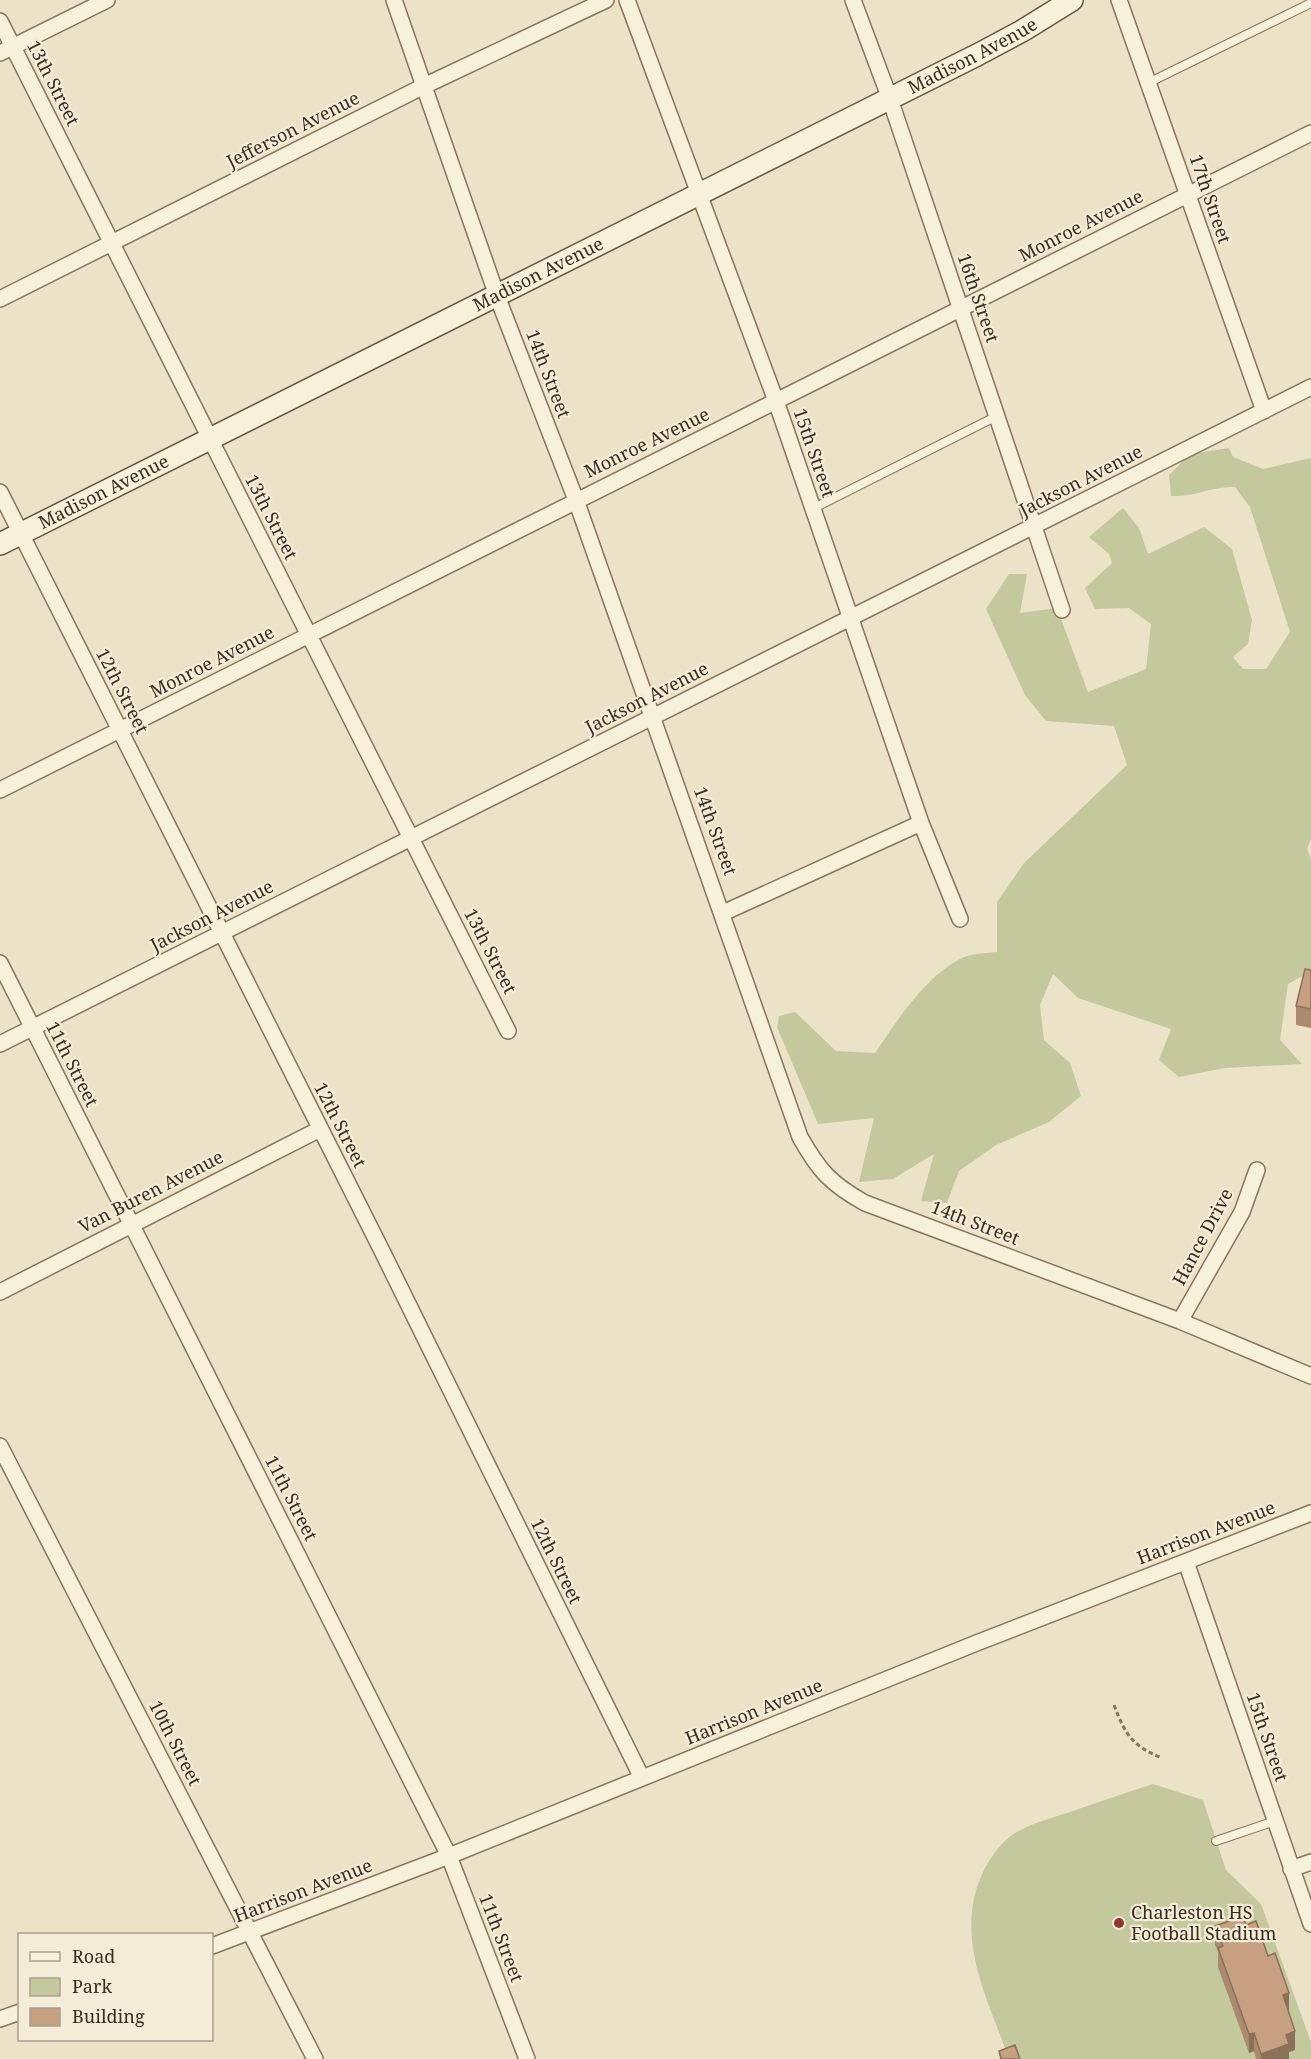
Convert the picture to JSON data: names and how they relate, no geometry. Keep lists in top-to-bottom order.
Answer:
{
  "streets": {
    "street": [
      "Madison Avenue",
      "13th Street",
      "Jefferson Avenue",
      "17th Street",
      "Monroe Avenue",
      "16th Street",
      "14th Street",
      "15th Street",
      "Jackson Avenue",
      "12th Street",
      "11th Street",
      "Van Buren Avenue",
      "Hance Drive",
      "Harrison Avenue",
      "10th Street"
    ]
  },
  "crossings": [
    ["Madison Avenue", "13th Street"],
    ["Madison Avenue", "16th Street"],
    ["Madison Avenue", "14th Street"],
    ["Madison Avenue", "15th Street"],
    ["Madison Avenue", "12th Street"],
    ["13th Street", "Jefferson Avenue"],
    ["13th Street", "Monroe Avenue"],
    ["13th Street", "Jackson Avenue"],
    ["Jefferson Avenue", "14th Street"],
    ["17th Street", "Monroe Avenue"],
    ["17th Street", "Jackson Avenue"],
    ["Monroe Avenue", "16th Street"],
    ["Monroe Avenue", "14th Street"],
    ["Monroe Avenue", "15th Street"],
    ["Monroe Avenue", "12th Street"],
    ["16th Street", "Jackson Avenue"],
    ["14th Street", "Jackson Avenue"],
    ["14th Street", "Hance Drive"],
    ["15th Street", "Jackson Avenue"],
    ["15th Street", "Harrison Avenue"],
    ["Jackson Avenue", "12th Street"],
    ["Jackson Avenue", "11th Street"],
    ["12th Street", "Van Buren Avenue"],
    ["12th Street", "Harrison Avenue"],
    ["11th Street", "Van Buren Avenue"],
    ["11th Street", "Harrison Avenue"],
    ["Harrison Avenue", "10th Street"]
  ],
  "places": ["Charleston HS Football Stadium"],
  "legend": ["Road", "Park", "Building"]
}
